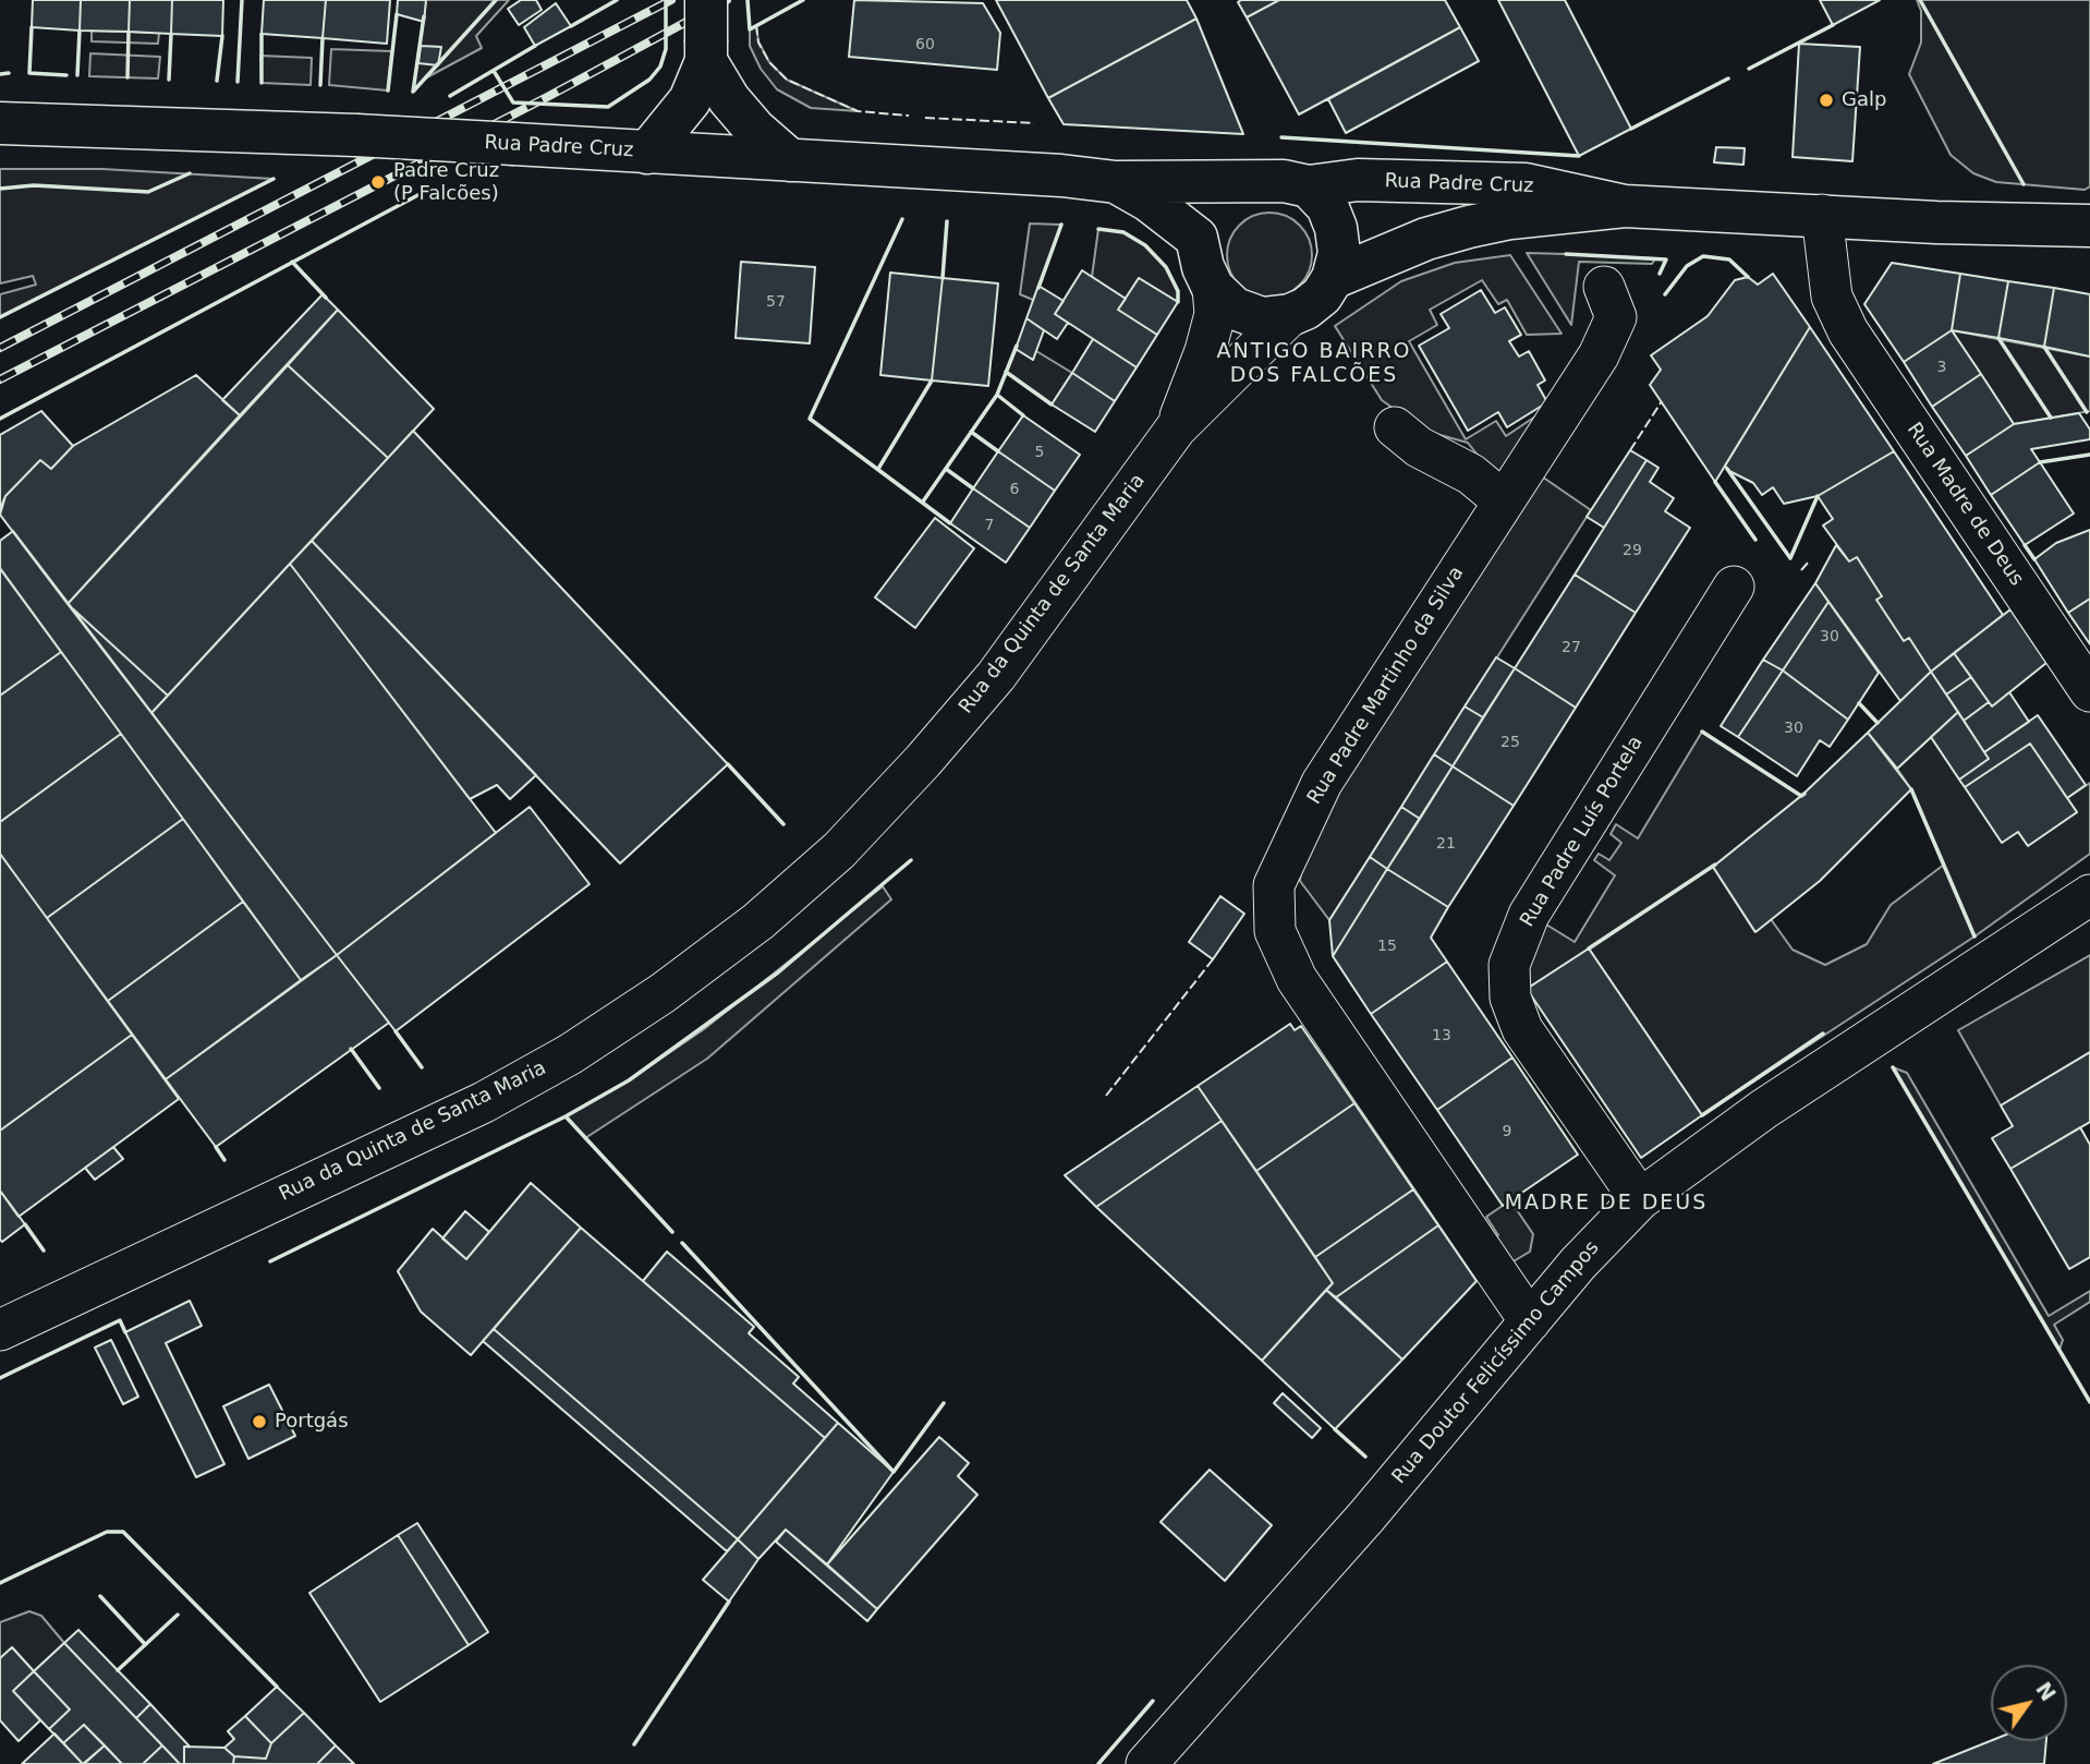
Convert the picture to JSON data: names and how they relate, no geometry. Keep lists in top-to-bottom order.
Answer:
{
  "streets": {
    "street": [
      "Rua Padre Cruz",
      "Rua Madre de Deus",
      "Rua da Quinta de Santa Maria",
      "Rua Padre Martinho da Silva",
      "Rua Padre Luís Portela",
      "Rua Doutor Felicíssimo Campos"
    ]
  },
  "crossings": [
    ["Rua Padre Cruz", "Rua da Quinta de Santa Maria"],
    ["Rua Padre Martinho da Silva", "Rua Doutor Felicíssimo Campos"],
    ["Rua Padre Luís Portela", "Rua Doutor Felicíssimo Campos"]
  ],
  "districts": ["ANTIGO BAIRRO DOS FALCÕES", "MADRE DE DEUS"],
  "places": ["Galp", "Padre Cruz (P Falcões)", "Portgás"],
  "house_numbers": [
    "60",
    "57",
    "3",
    "5",
    "6",
    "7",
    "29",
    "30",
    "27",
    "30",
    "25",
    "21",
    "15",
    "13",
    "9"
  ],
  "north": "top right"
}
